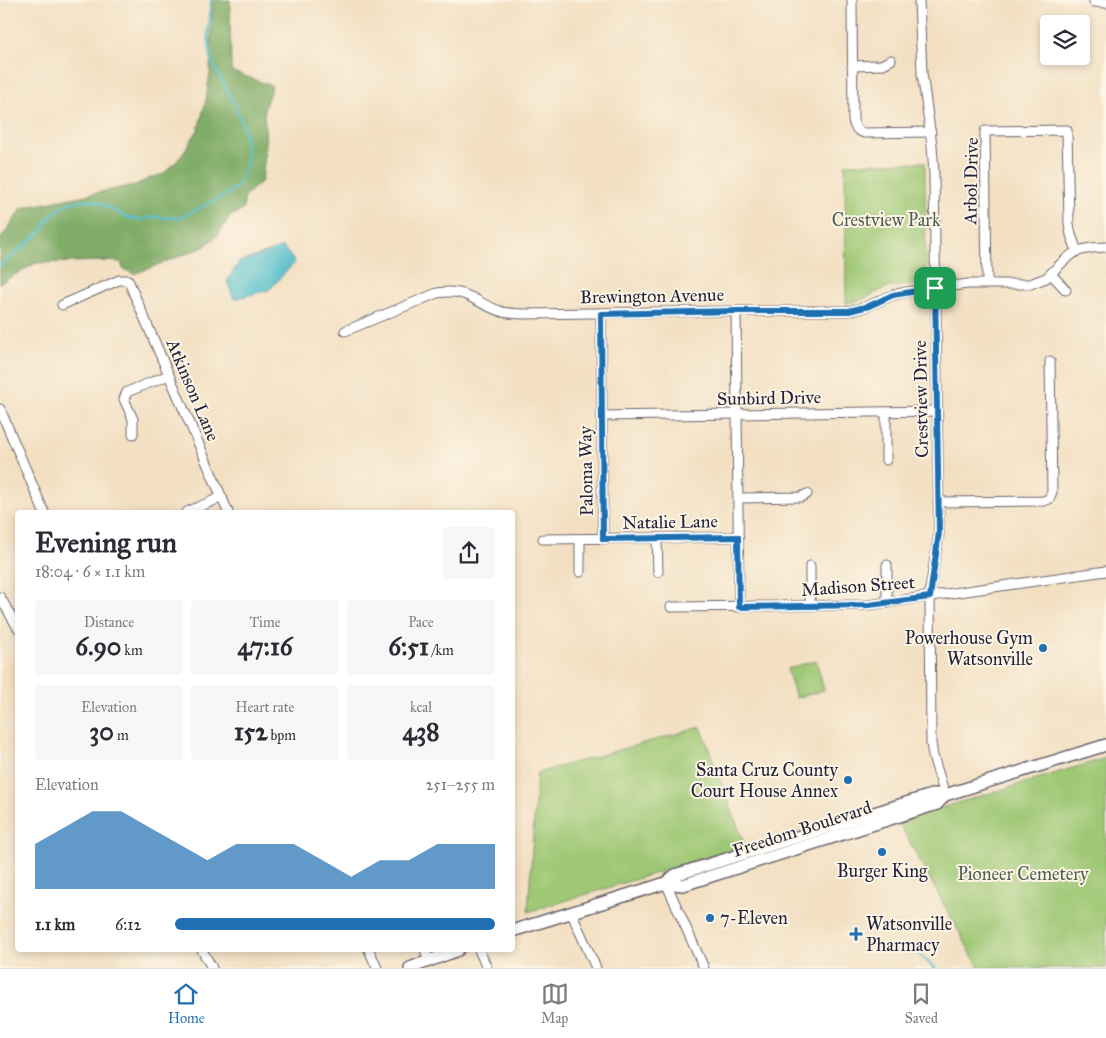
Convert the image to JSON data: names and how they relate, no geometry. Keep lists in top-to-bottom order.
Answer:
{
  "streets": {
    "main road": ["Freedom Boulevard"],
    "street": [
      "Arbol Drive",
      "Brewington Avenue",
      "Atkinson Lane",
      "Sunbird Drive",
      "Crestview Drive",
      "Paloma Way",
      "Natalie Lane",
      "Madison Street"
    ]
  },
  "crossings": [
    ["Arbol Drive", "Brewington Avenue"],
    ["Brewington Avenue", "Crestview Drive"],
    ["Brewington Avenue", "Paloma Way"],
    ["Sunbird Drive", "Crestview Drive"],
    ["Sunbird Drive", "Paloma Way"],
    ["Crestview Drive", "Madison Street"],
    ["Crestview Drive", "Freedom Boulevard"],
    ["Paloma Way", "Natalie Lane"]
  ],
  "parks": ["Crestview Park", "Pioneer Cemetery"],
  "places": {
    "other": [
      "Powerhouse Gym Watsonville",
      "Santa Cruz County Court House Annex",
      "Burger King",
      "7-Eleven"
    ],
    "health": ["Watsonville Pharmacy"]
  },
  "page": {
    "heading": ["Evening run", "18:04 · 6 × 1.1 km"],
    "stats": [
      ["Distance", "6.90 km"],
      ["Time", "47:16"],
      ["Pace", "6:51 /km"],
      ["Elevation", "30 m"],
      ["Heart rate", "152 bpm"],
      ["kcal", "438"]
    ],
    "chart": ["Elevation", "251–255 m"],
    "list": [
      {
        "name": "1.1 km",
        "note": "6:12"
      }
    ],
    "tabs": ["Home", "Map", "Saved"]
  }
}
